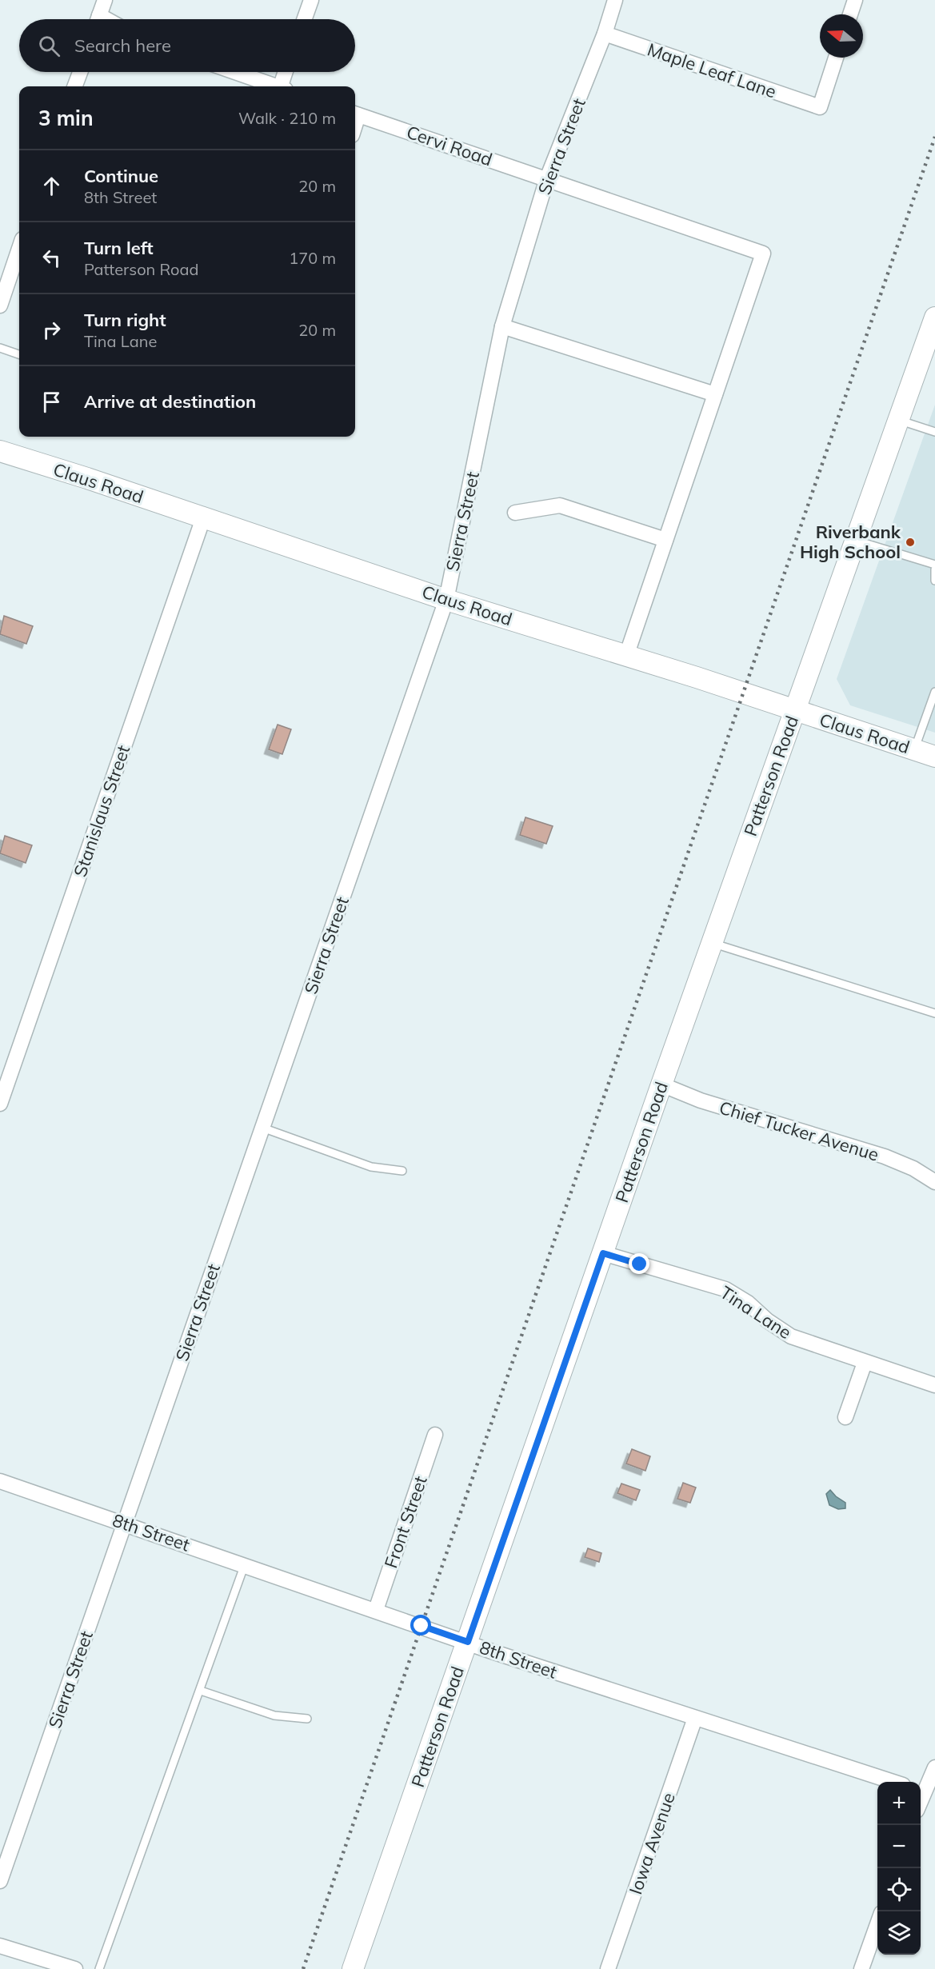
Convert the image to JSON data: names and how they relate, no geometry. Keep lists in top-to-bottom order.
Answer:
{
  "streets": {
    "main road": ["Claus Road", "Patterson Road"],
    "street": [
      "Maple Leaf Lane",
      "Cervi Road",
      "Sierra Street",
      "Stanislaus Street",
      "Chief Tucker Avenue",
      "Tina Lane",
      "Front Street",
      "8th Street",
      "Iowa Avenue"
    ]
  },
  "crossings": [
    ["Maple Leaf Lane", "Sierra Street"],
    ["Cervi Road", "Sierra Street"],
    ["Sierra Street", "Claus Road"],
    ["Sierra Street", "8th Street"],
    ["Claus Road", "Patterson Road"],
    ["Claus Road", "Stanislaus Street"],
    ["Patterson Road", "Chief Tucker Avenue"],
    ["Patterson Road", "Tina Lane"],
    ["Patterson Road", "8th Street"],
    ["Front Street", "8th Street"],
    ["8th Street", "Iowa Avenue"]
  ],
  "places": ["Riverbank High School"],
  "north": "left",
  "page": {
    "search": "Search here",
    "heading": ["3 min", "Walk · 210 m"],
    "list": [
      ["Continue", "8th Street", "20 m"],
      ["Turn left", "Patterson Road", "170 m"],
      ["Turn right", "Tina Lane", "20 m"],
      "Arrive at destination"
    ],
    "map_buttons": ["+", "−"]
  }
}
